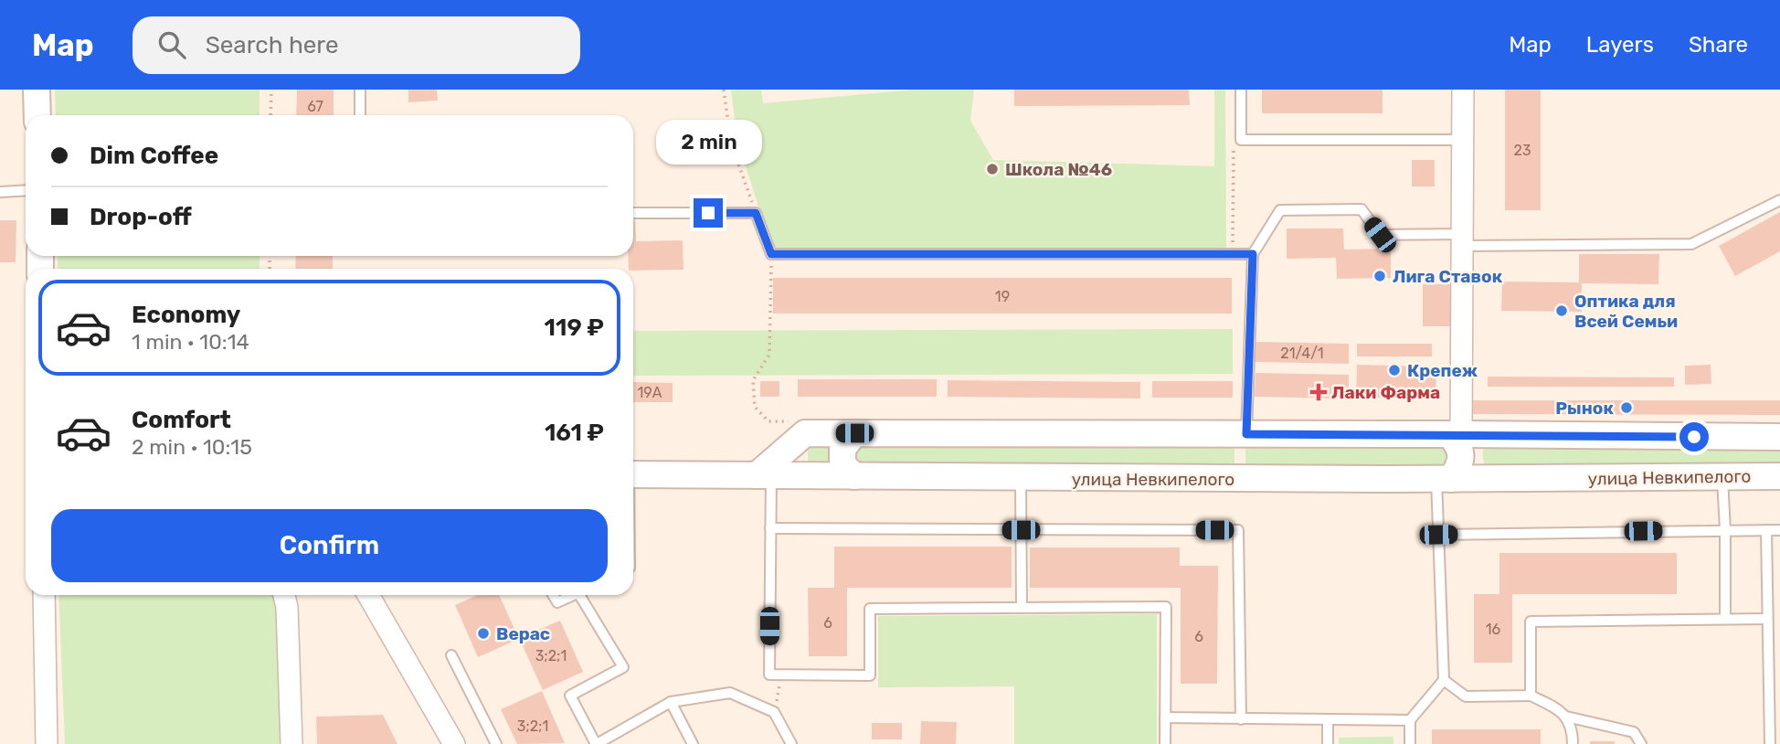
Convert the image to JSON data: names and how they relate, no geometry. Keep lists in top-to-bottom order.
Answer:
{
  "streets": {
    "street": ["улица Невкипелого"]
  },
  "places": {
    "other": [
      "Школа №46",
      "Лига Ставок",
      "Оптика для Всей Семьи",
      "Крепеж",
      "Рынок",
      "Верас"
    ],
    "health": ["Лаки Фарма"]
  },
  "house_numbers": [
    "67",
    "23",
    "19",
    "21/4/1",
    "19А",
    "6",
    "16",
    "6",
    "3;2;1",
    "3;2;1"
  ],
  "page": {
    "header": "Map",
    "search": "Search here",
    "nav": ["Map", "Layers", "Share"],
    "banner": ["Dim Coffee", "Drop-off"],
    "bubble": "2 min",
    "list": [
      {
        "name": "Economy",
        "note": "1 min · 10:14",
        "value": "119 ₽"
      },
      {
        "name": "Comfort",
        "note": "2 min · 10:15",
        "value": "161 ₽"
      }
    ],
    "buttons": "Confirm"
  }
}
